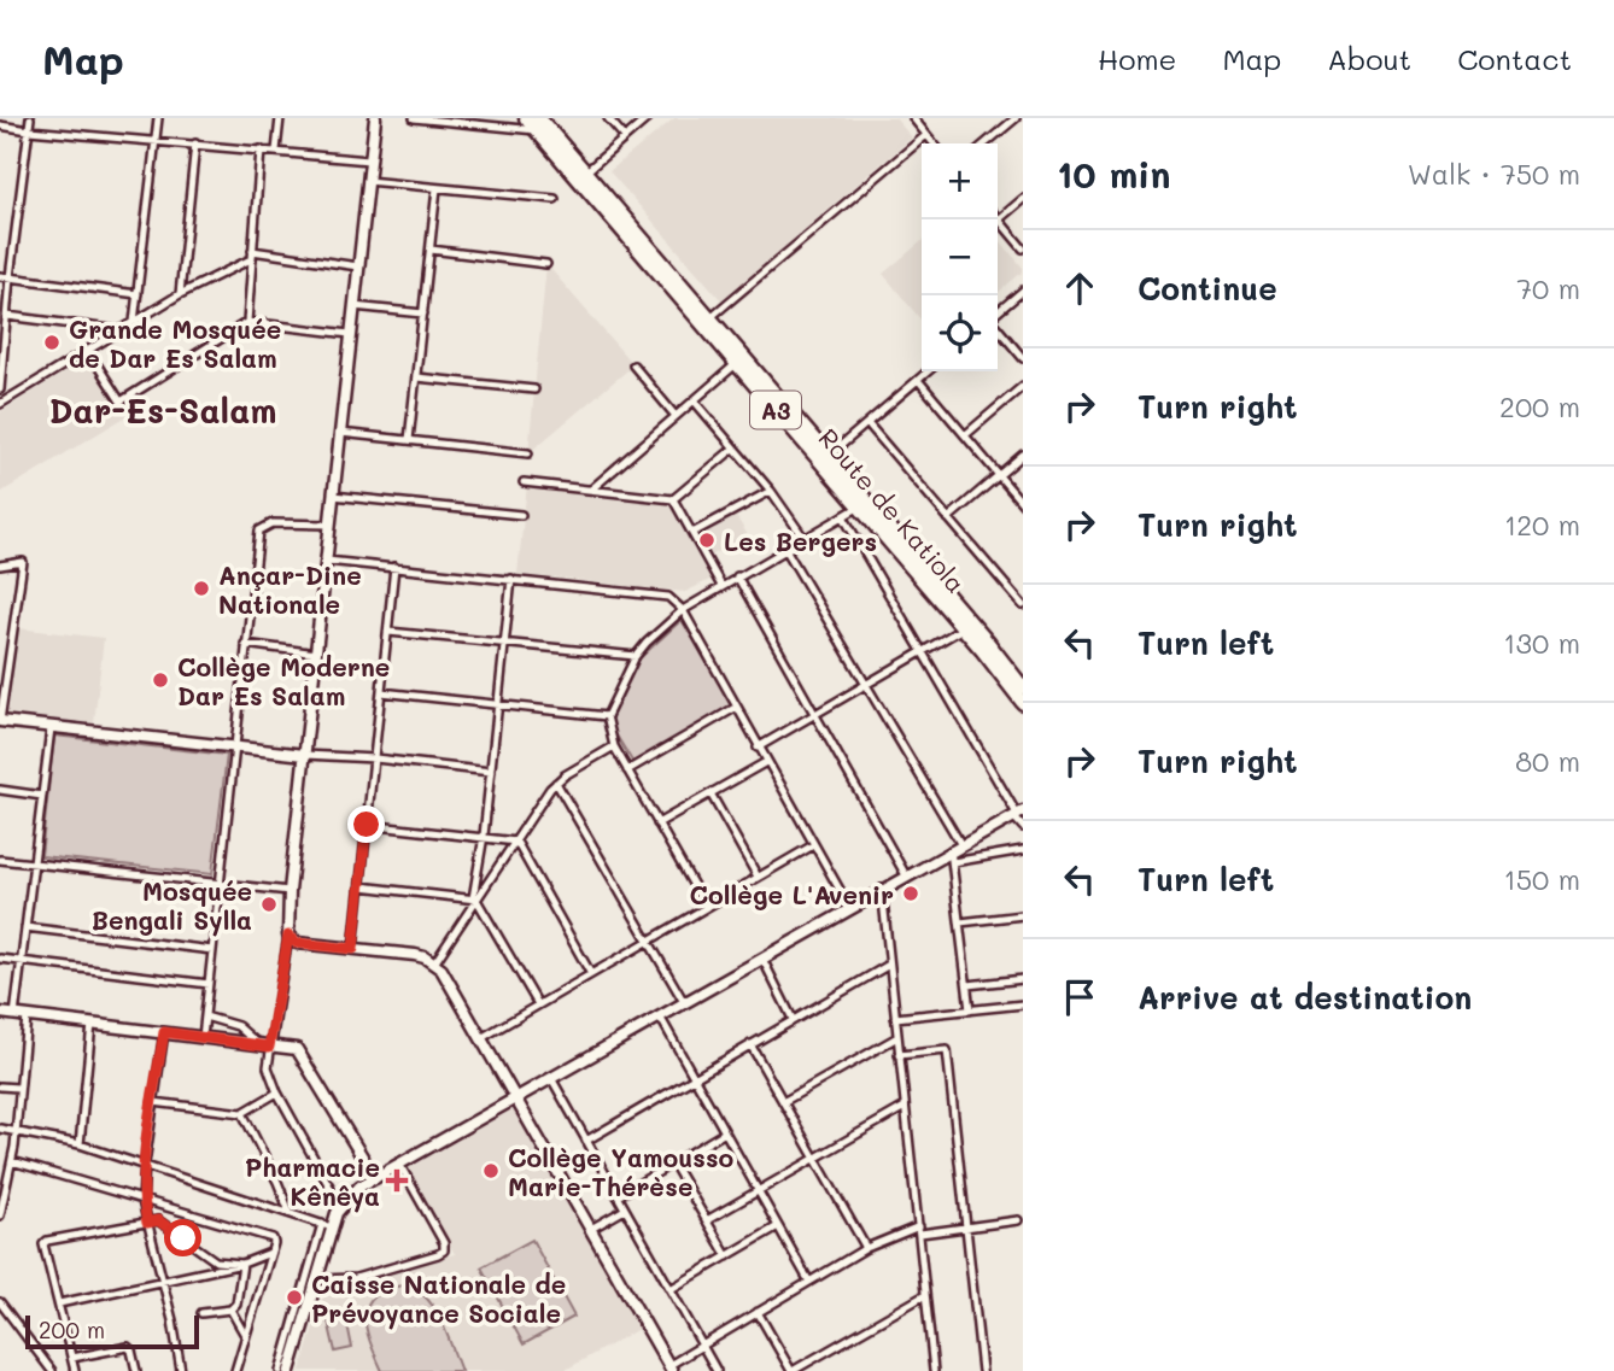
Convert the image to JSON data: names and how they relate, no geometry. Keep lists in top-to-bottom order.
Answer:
{
  "streets": {
    "highway": ["A3", "Route de Katiola"]
  },
  "districts": ["Dar-Es-Salam"],
  "places": {
    "other": [
      "Grande Mosquée de Dar Es Salam",
      "Les Bergers",
      "Ançar-Dine Nationale",
      "Collège Moderne Dar Es Salam",
      "Collège L'Avenir",
      "Mosquée Bengali Sylla",
      "Collège Yamousso Marie-Thérèse",
      "Caisse Nationale de Prévoyance Sociale"
    ],
    "health": ["Pharmacie Kênêya"]
  },
  "scale_bar": "200 m",
  "page": {
    "header": "Map",
    "nav": [
      "Home",
      "Map",
      "About",
      "Contact"
    ],
    "heading": ["10 min", "Walk · 750 m"],
    "map_buttons": ["+", "−"],
    "list": [
      ["Continue", "70 m"],
      ["Turn right", "200 m"],
      ["Turn right", "120 m"],
      ["Turn left", "130 m"],
      ["Turn right", "80 m"],
      ["Turn left", "150 m"],
      "Arrive at destination"
    ],
    "scale": "200 m"
  }
}
